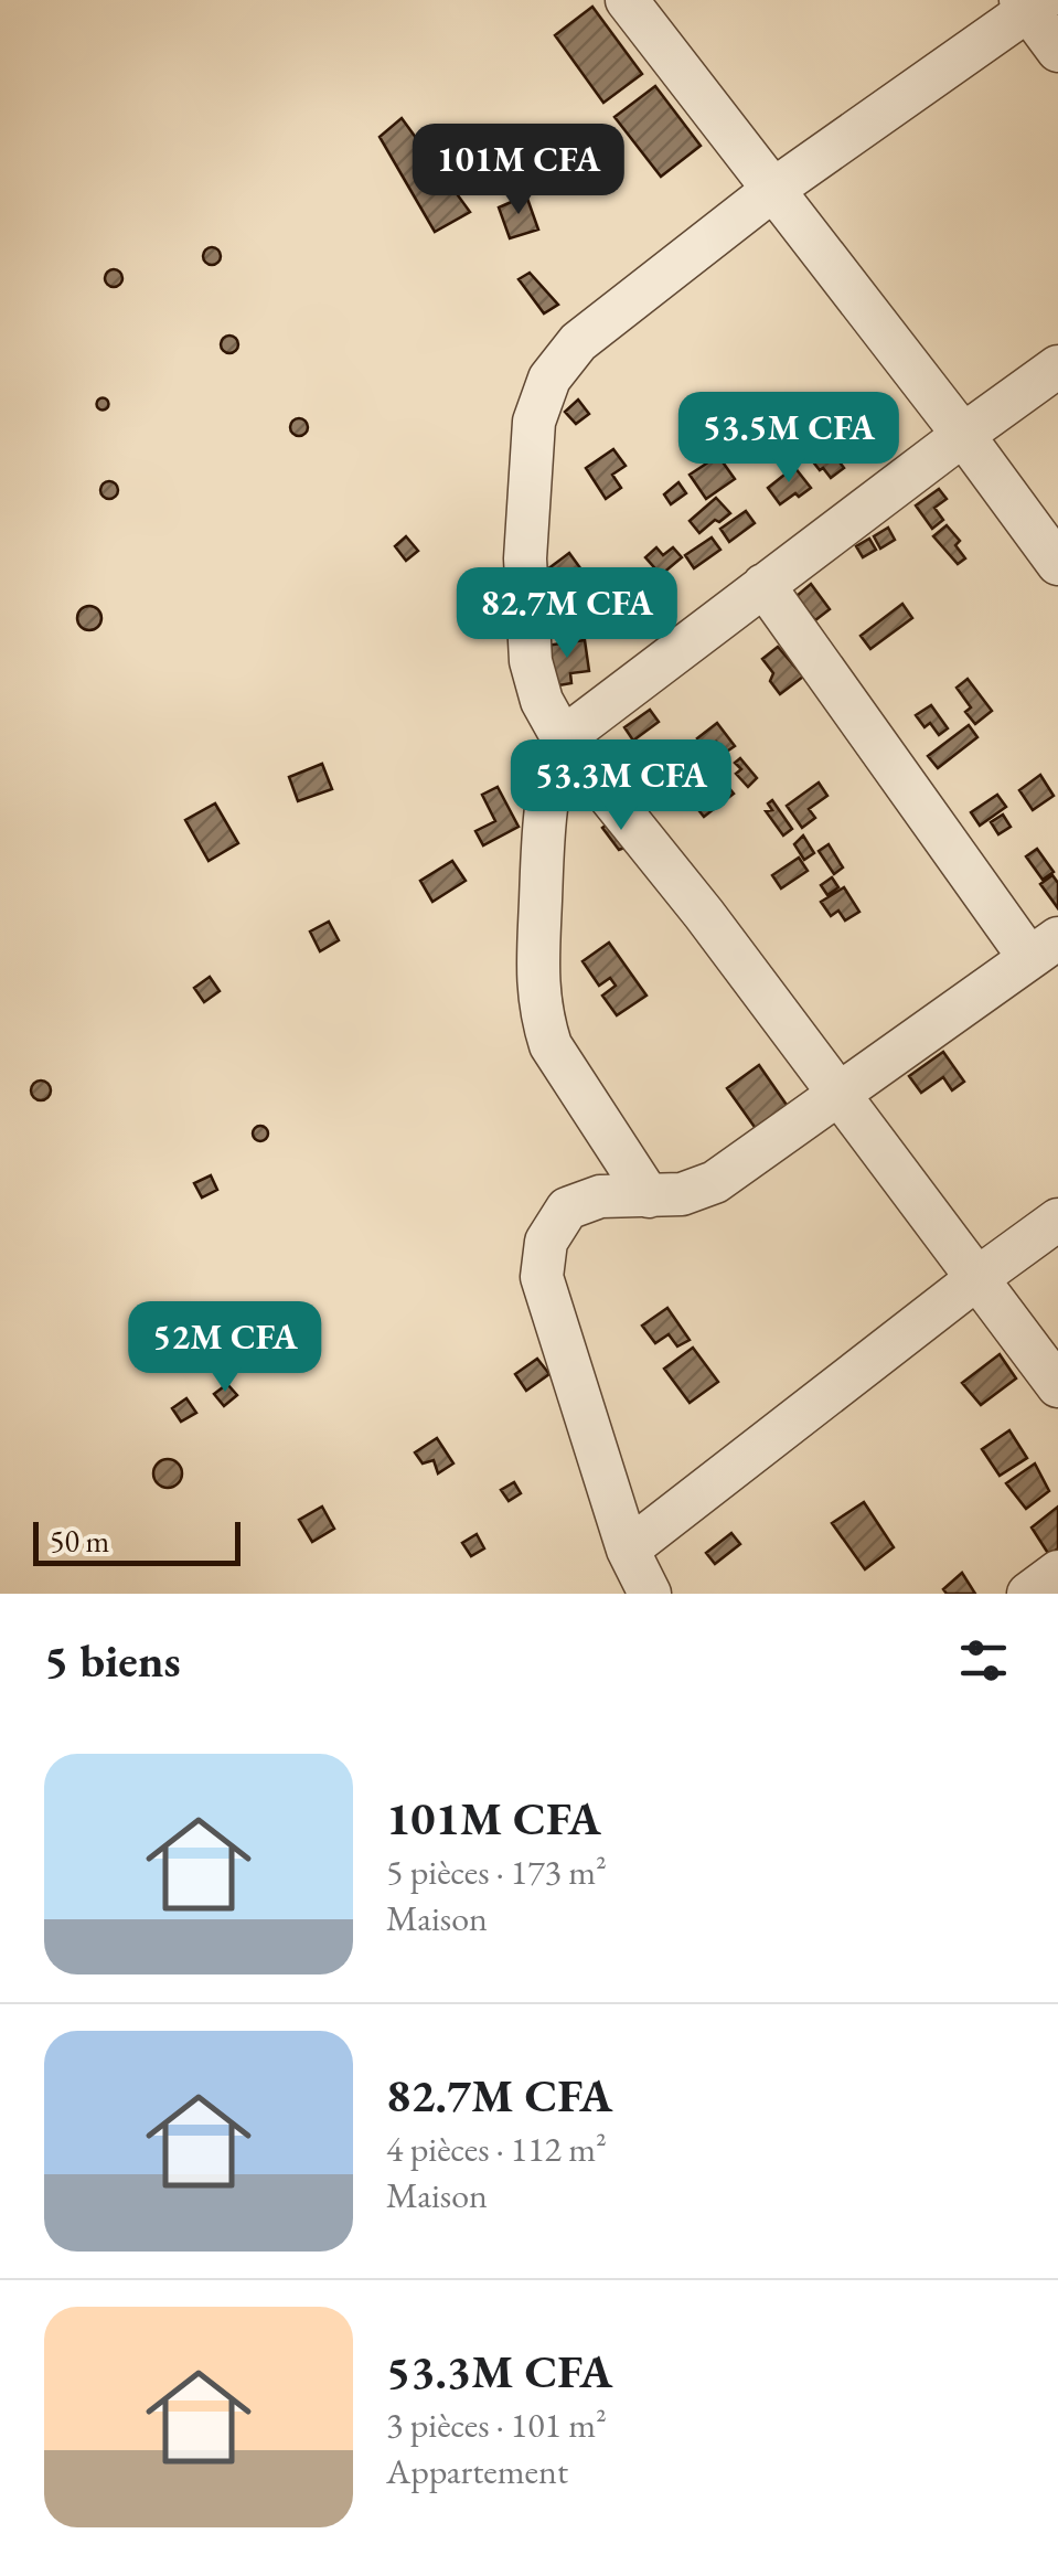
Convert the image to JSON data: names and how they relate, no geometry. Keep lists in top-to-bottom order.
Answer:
{
  "scale_bar": "50 m",
  "page": {
    "price": [
      "101M CFA",
      "53.5M CFA",
      "82.7M CFA",
      "53.3M CFA",
      "52M CFA"
    ],
    "scale": "50 m",
    "heading": "5 biens",
    "list": [
      {
        "name": "101M CFA",
        "note": "5 pièces · 173 m² · Maison"
      },
      {
        "name": "82.7M CFA",
        "note": "4 pièces · 112 m² · Maison"
      },
      {
        "name": "53.3M CFA",
        "note": "3 pièces · 101 m² · Appartement"
      }
    ]
  }
}
